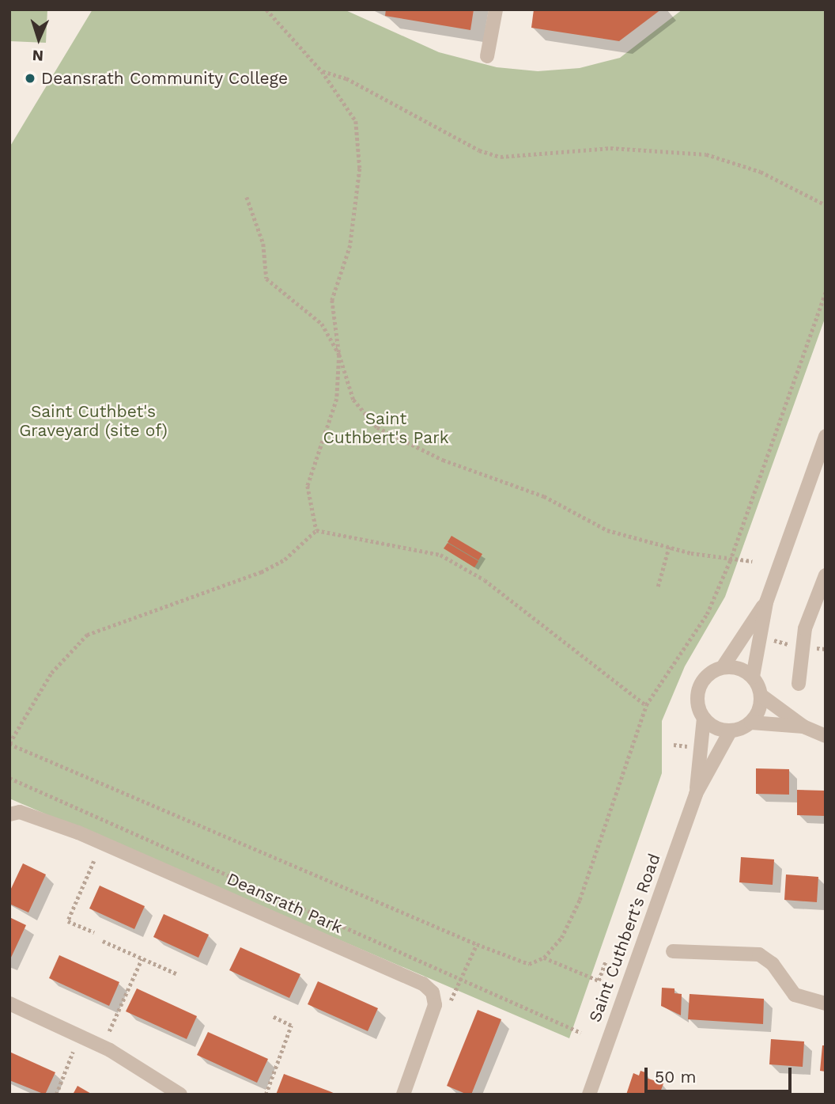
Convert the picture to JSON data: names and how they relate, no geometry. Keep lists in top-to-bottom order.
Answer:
{
  "streets": {
    "street": ["Deansrath Park", "Saint Cuthbert’s Road"]
  },
  "parks": ["Saint Cuthbet's Graveyard (site of)", "Saint Cuthbert's Park"],
  "places": ["Deansrath Community College"],
  "scale_bar": "50 m",
  "north": "bottom"
}
